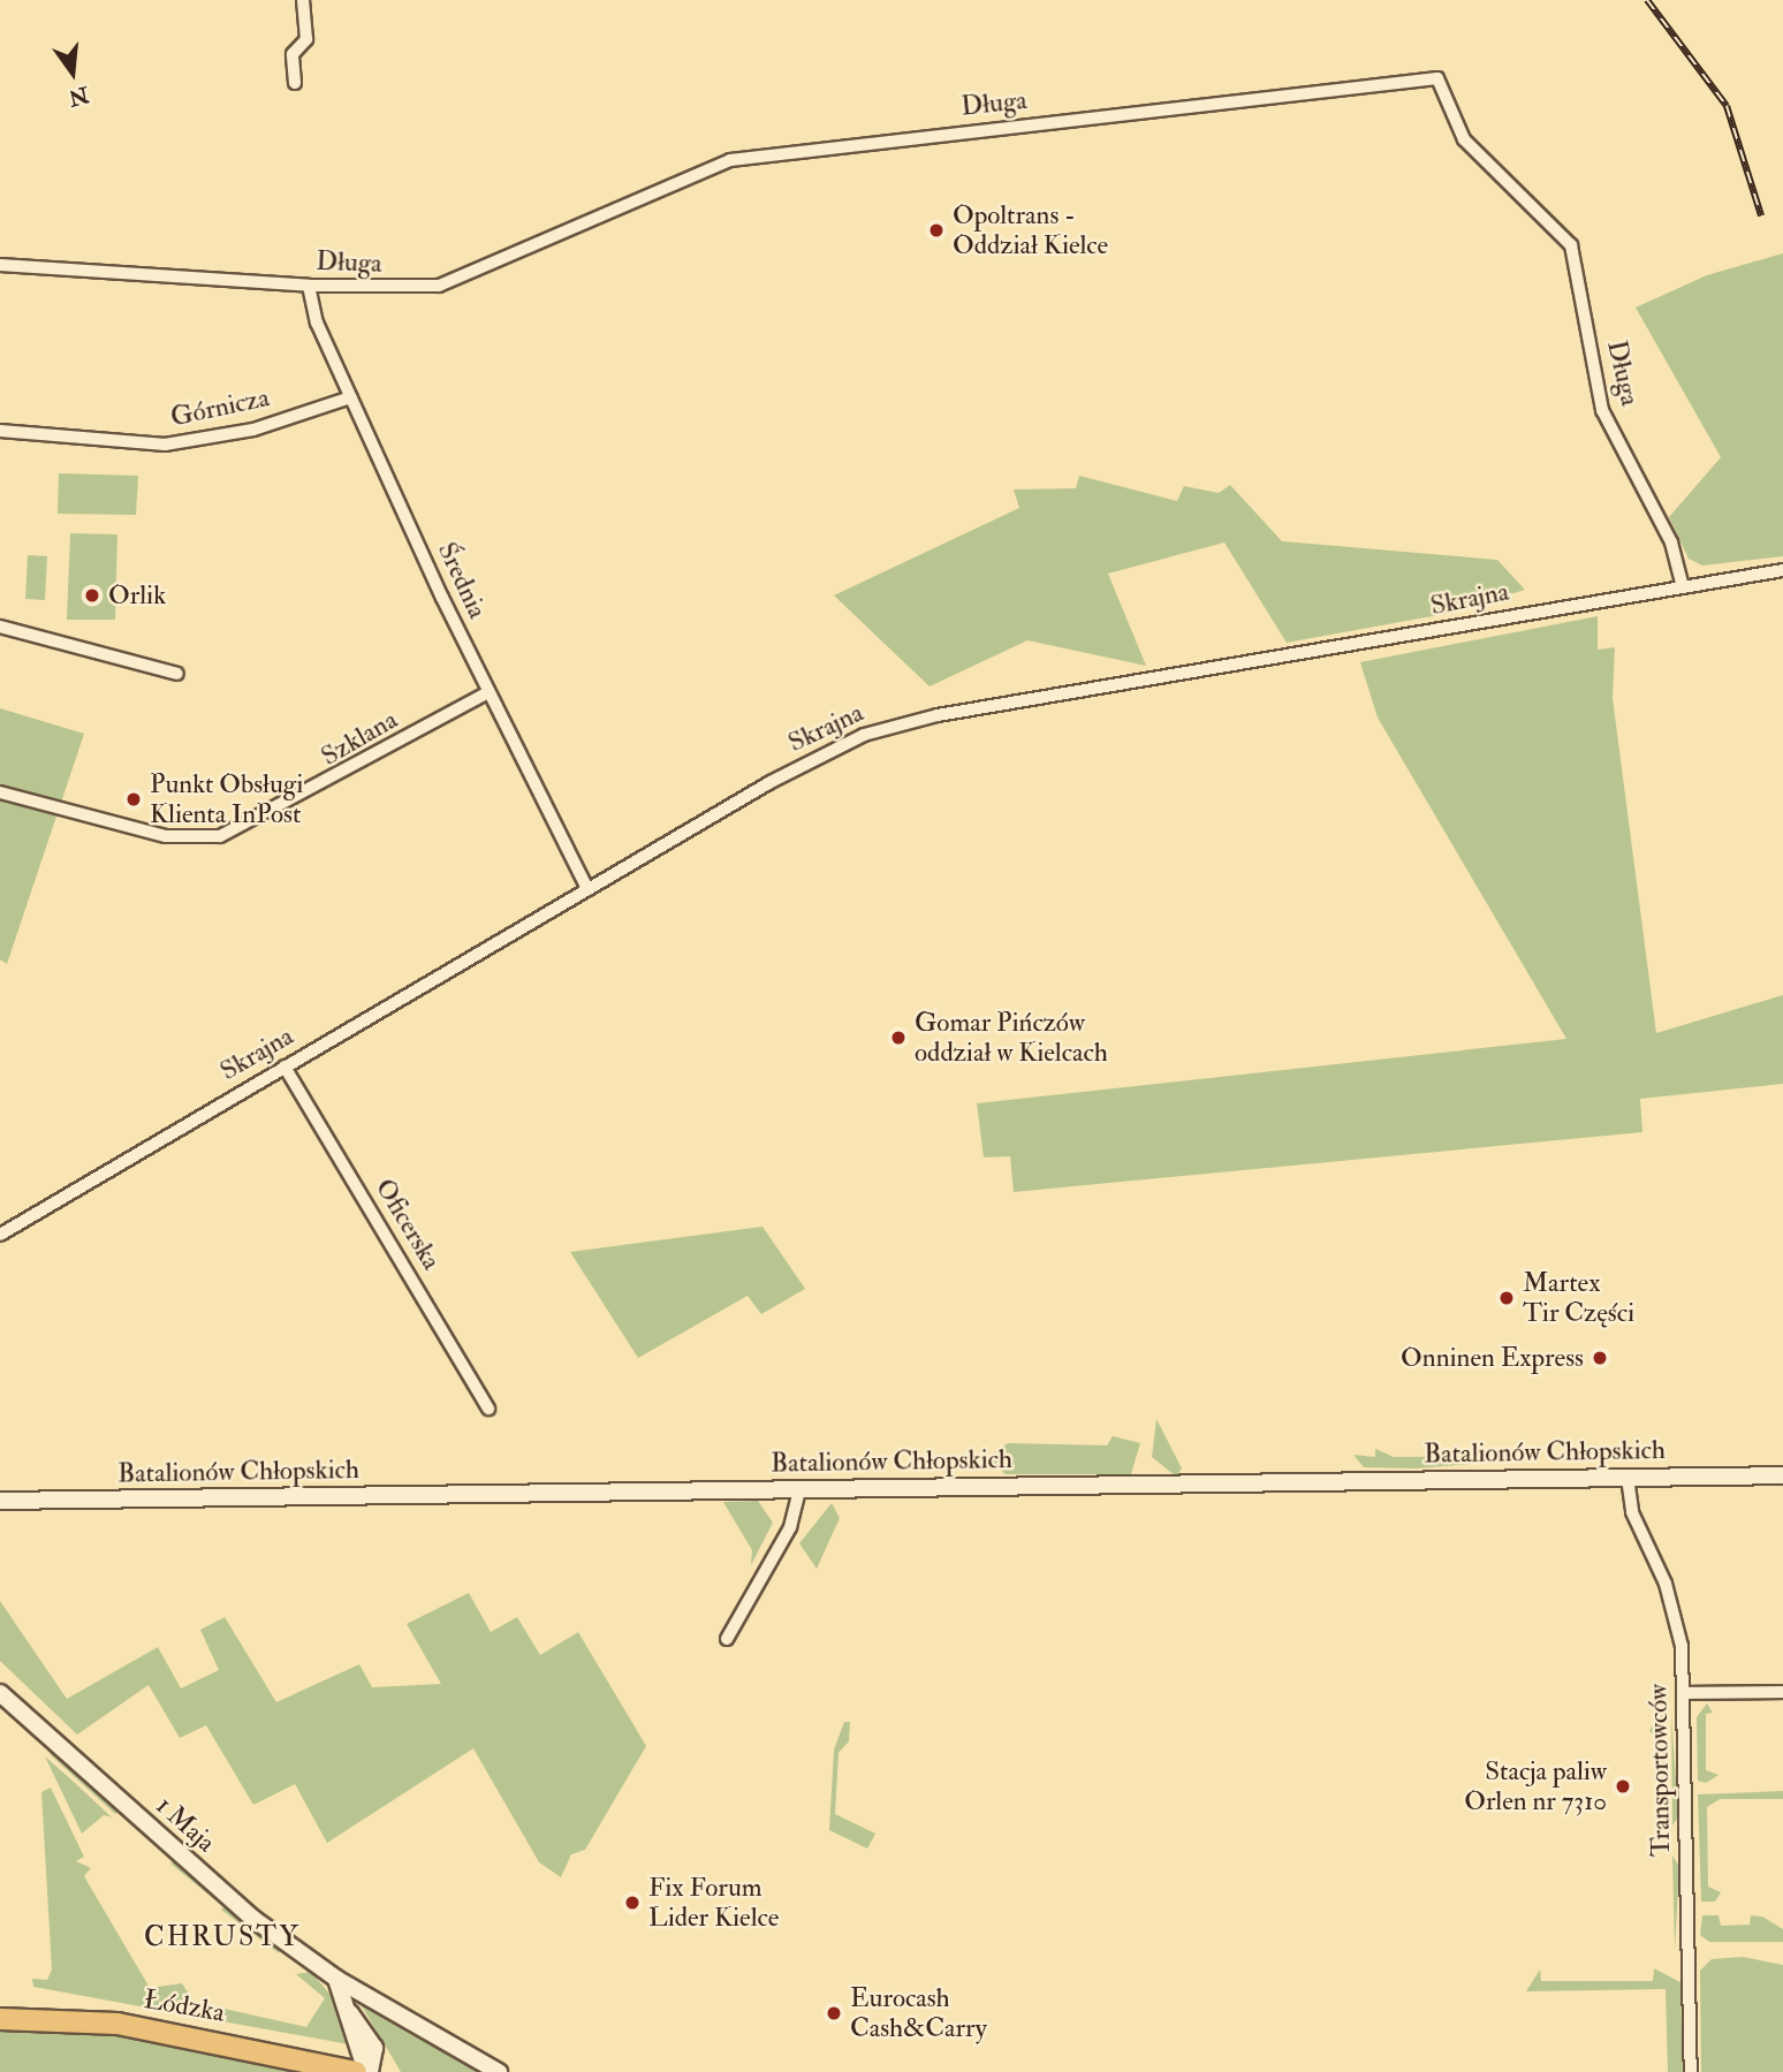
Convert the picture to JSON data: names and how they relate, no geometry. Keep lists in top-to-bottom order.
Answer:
{
  "streets": {
    "main road": ["Łódzka"],
    "street": [
      "Długa",
      "Górnicza",
      "Średnia",
      "Skrajna",
      "Szklana",
      "Oficerska",
      "Batalionów Chłopskich",
      "Transportowców",
      "1 Maja"
    ]
  },
  "crossings": [
    ["Długa", "Średnia"],
    ["Długa", "Skrajna"],
    ["Górnicza", "Średnia"],
    ["Średnia", "Skrajna"],
    ["Średnia", "Szklana"],
    ["Skrajna", "Oficerska"],
    ["Batalionów Chłopskich", "Transportowców"]
  ],
  "districts": ["CHRUSTY"],
  "places": [
    "Opoltrans - Oddział Kielce",
    "Orlik",
    "Punkt Obsługi Klienta InPost",
    "Gomar Pińczów oddział w Kielcach",
    "Martex Tir Części",
    "Onninen Express",
    "Stacja paliw Orlen nr 7310",
    "Fix Forum Lider Kielce",
    "Eurocash Cash&Carry"
  ],
  "north": "bottom"
}
